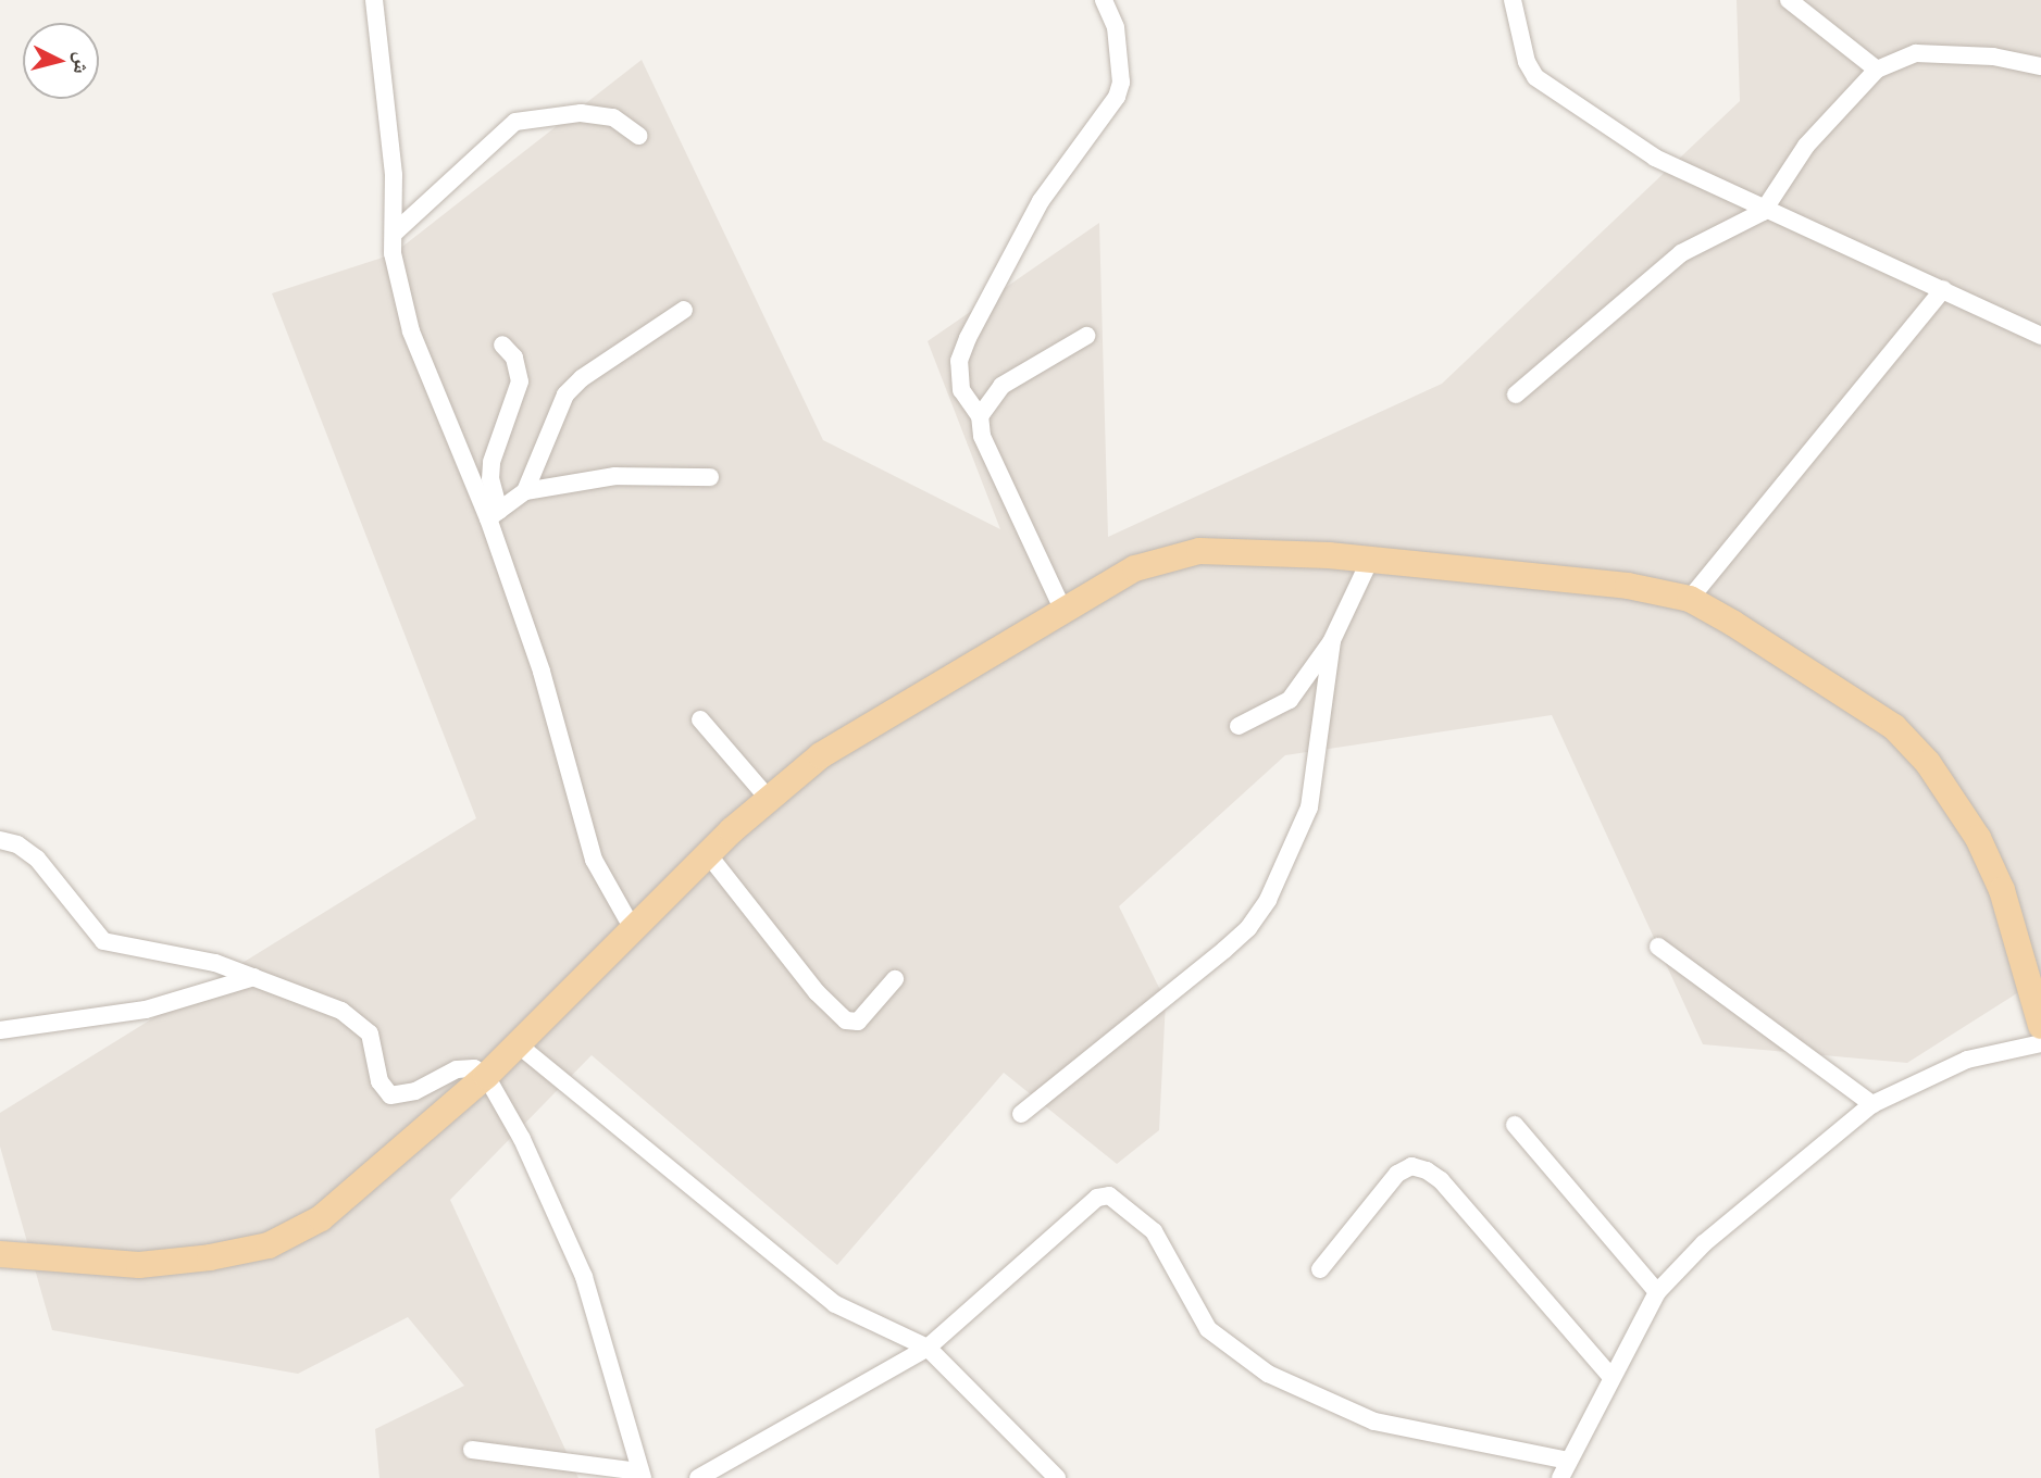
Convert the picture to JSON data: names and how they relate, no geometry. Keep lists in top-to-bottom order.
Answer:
{
  "north": "right"
}
